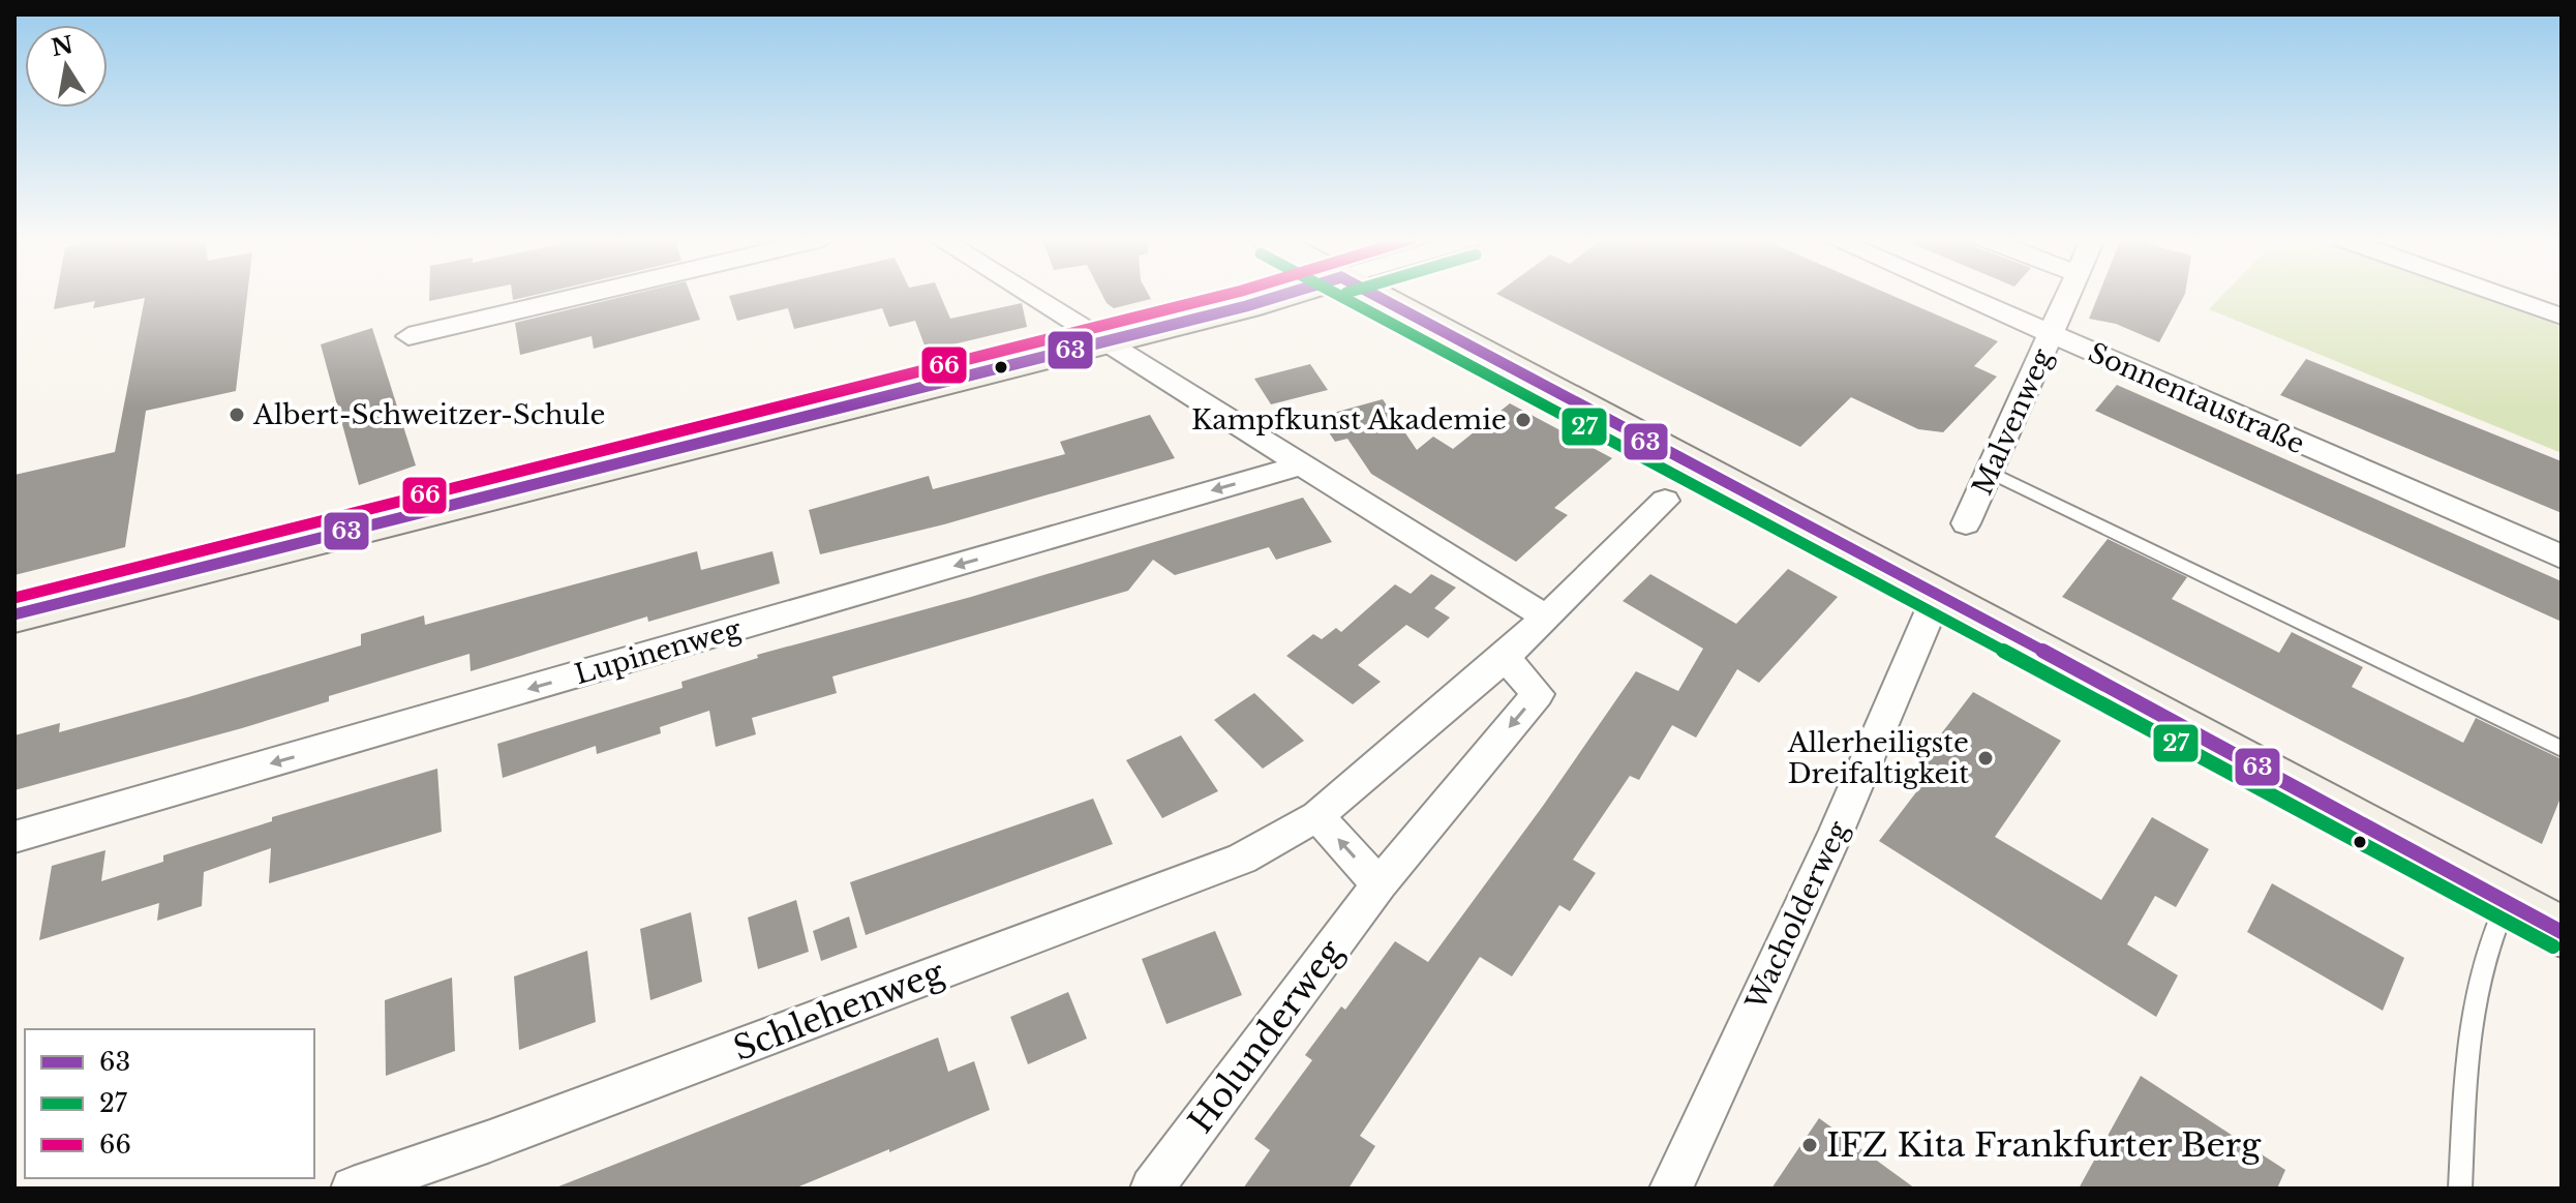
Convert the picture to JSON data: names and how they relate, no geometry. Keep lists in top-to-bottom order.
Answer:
{
  "streets": {
    "street": [
      "Sonnentaustraße",
      "Malvenweg",
      "Lupinenweg",
      "Wacholderweg",
      "Schlehenweg",
      "Holunderweg"
    ]
  },
  "crossings": [
    ["Sonnentaustraße", "Malvenweg"]
  ],
  "one_way": ["Holunderweg"],
  "places": [
    "Albert-Schweitzer-Schule",
    "Kampfkunst Akademie",
    "Allerheiligste Dreifaltigkeit",
    "IFZ Kita Frankfurter Berg"
  ],
  "lines": ["transit line 63", "transit line 27", "transit line 66"],
  "legend": ["63", "27", "66"],
  "north": "top"
}
